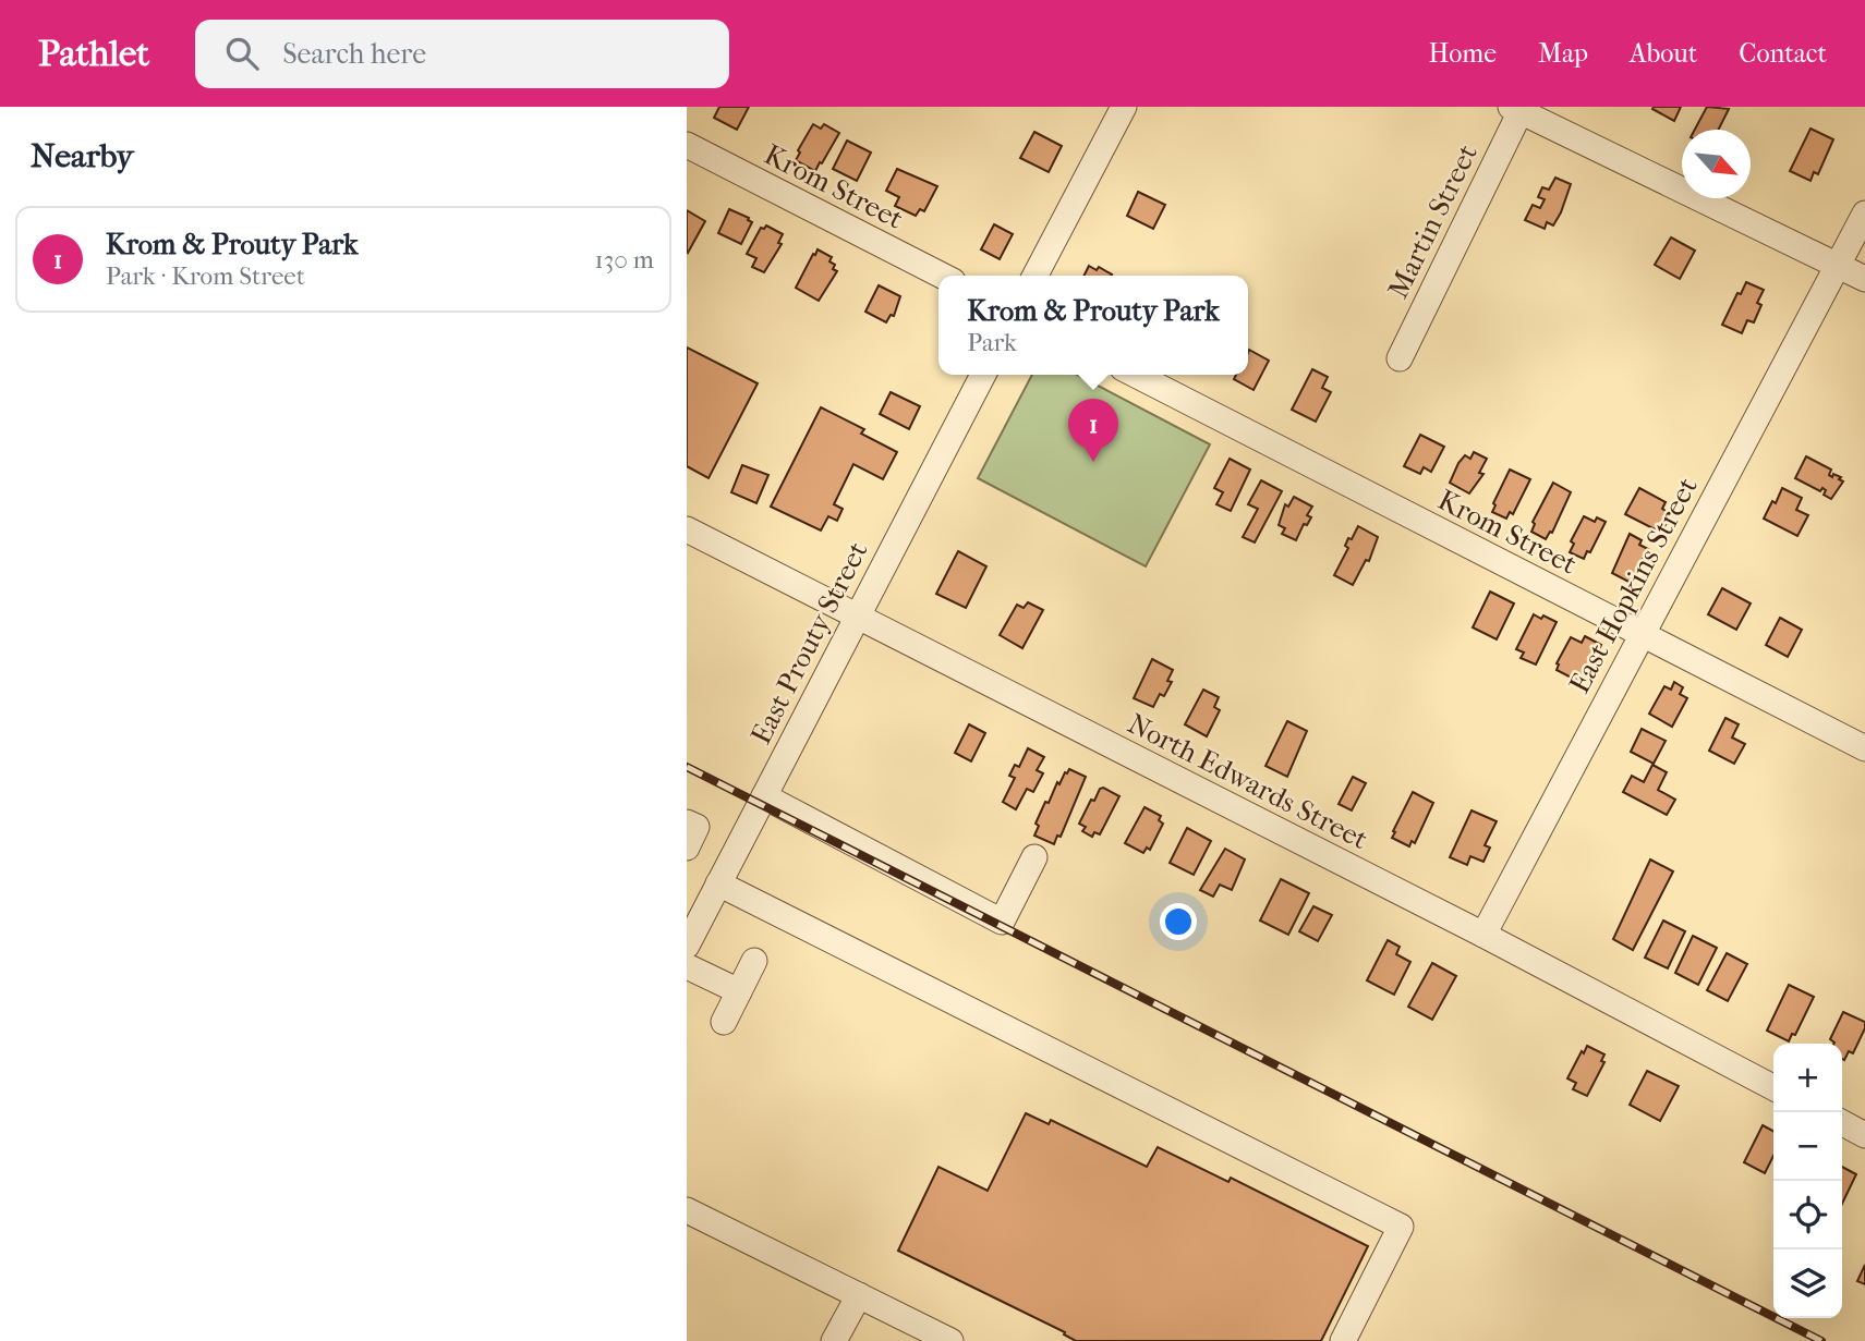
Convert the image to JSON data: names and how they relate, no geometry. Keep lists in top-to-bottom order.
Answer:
{
  "streets": {
    "street": [
      "Krom Street",
      "Martin Street",
      "East Hopkins Street",
      "East Prouty Street",
      "North Edwards Street"
    ]
  },
  "crossings": [
    ["Krom Street", "East Hopkins Street"],
    ["East Hopkins Street", "North Edwards Street"],
    ["East Prouty Street", "North Edwards Street"]
  ],
  "north": "bottom right",
  "page": {
    "header": "Pathlet",
    "search": "Search here",
    "nav": [
      "Home",
      "Map",
      "About",
      "Contact"
    ],
    "heading": "Nearby",
    "list": [
      {
        "mark": "1",
        "name": "Krom & Prouty Park",
        "note": "Park · Krom Street",
        "value": "130 m"
      }
    ],
    "popup": ["Krom & Prouty Park", "Park"],
    "pins": "1",
    "map_buttons": ["+", "−"]
  }
}
